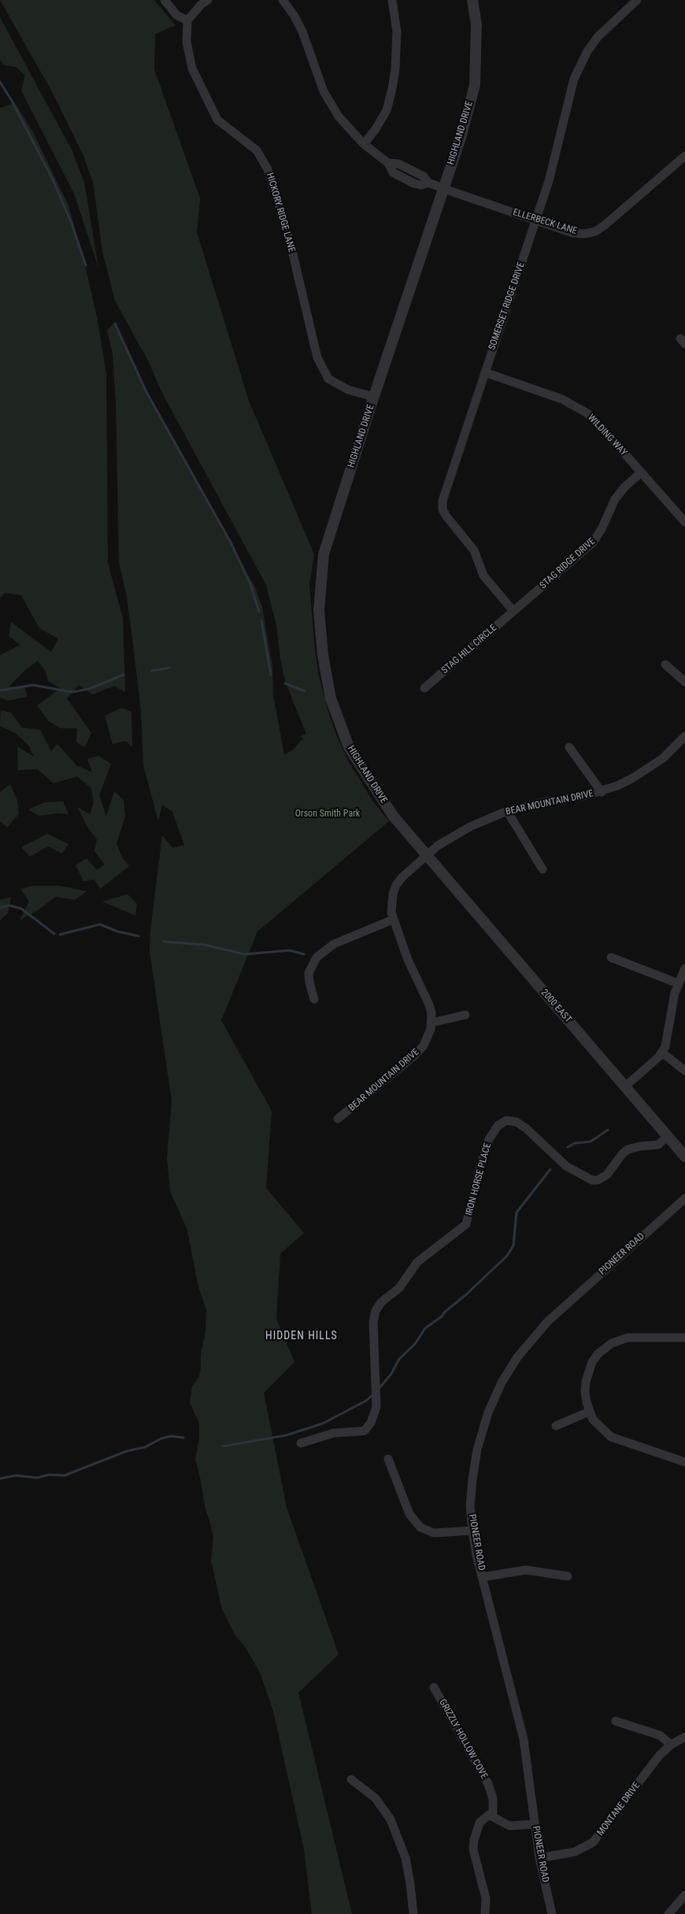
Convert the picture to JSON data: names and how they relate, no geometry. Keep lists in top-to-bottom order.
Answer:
{
  "streets": {
    "street": [
      "HIGHLAND DRIVE",
      "HICKORY RIDGE LANE",
      "ELLERBECK LANE",
      "SOMERSET RIDGE DRIVE",
      "WILDING WAY",
      "STAG RIDGE DRIVE",
      "STAG HILL CIRCLE",
      "BEAR MOUNTAIN DRIVE",
      "2000 EAST",
      "IRON HORSE PLACE",
      "PIONEER ROAD",
      "GRIZZLY HOLLOW COVE",
      "MONTANE DRIVE"
    ]
  },
  "crossings": [
    ["HIGHLAND DRIVE", "HICKORY RIDGE LANE"],
    ["HIGHLAND DRIVE", "ELLERBECK LANE"],
    ["HIGHLAND DRIVE", "BEAR MOUNTAIN DRIVE"],
    ["HIGHLAND DRIVE", "2000 EAST"],
    ["ELLERBECK LANE", "SOMERSET RIDGE DRIVE"],
    ["SOMERSET RIDGE DRIVE", "WILDING WAY"],
    ["SOMERSET RIDGE DRIVE", "STAG RIDGE DRIVE"],
    ["SOMERSET RIDGE DRIVE", "STAG HILL CIRCLE"],
    ["WILDING WAY", "STAG RIDGE DRIVE"],
    ["STAG RIDGE DRIVE", "STAG HILL CIRCLE"],
    ["BEAR MOUNTAIN DRIVE", "2000 EAST"],
    ["2000 EAST", "IRON HORSE PLACE"],
    ["PIONEER ROAD", "MONTANE DRIVE"]
  ],
  "districts": ["HIDDEN HILLS"],
  "parks": ["Orson Smith Park"]
}
